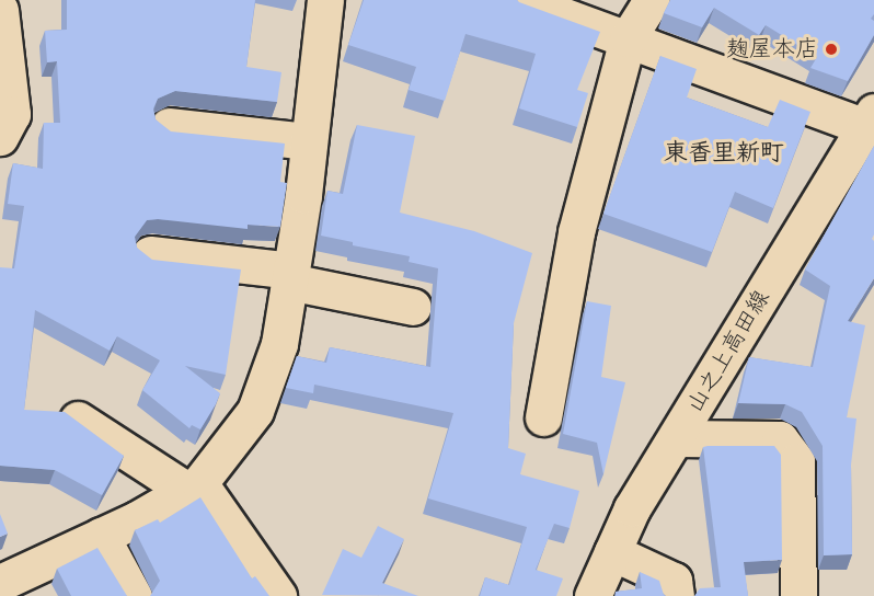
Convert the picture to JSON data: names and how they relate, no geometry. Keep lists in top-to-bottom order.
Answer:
{
  "streets": {
    "street": ["山之上高田線"]
  },
  "districts": ["東香里新町"],
  "places": ["麹屋本店"]
}
